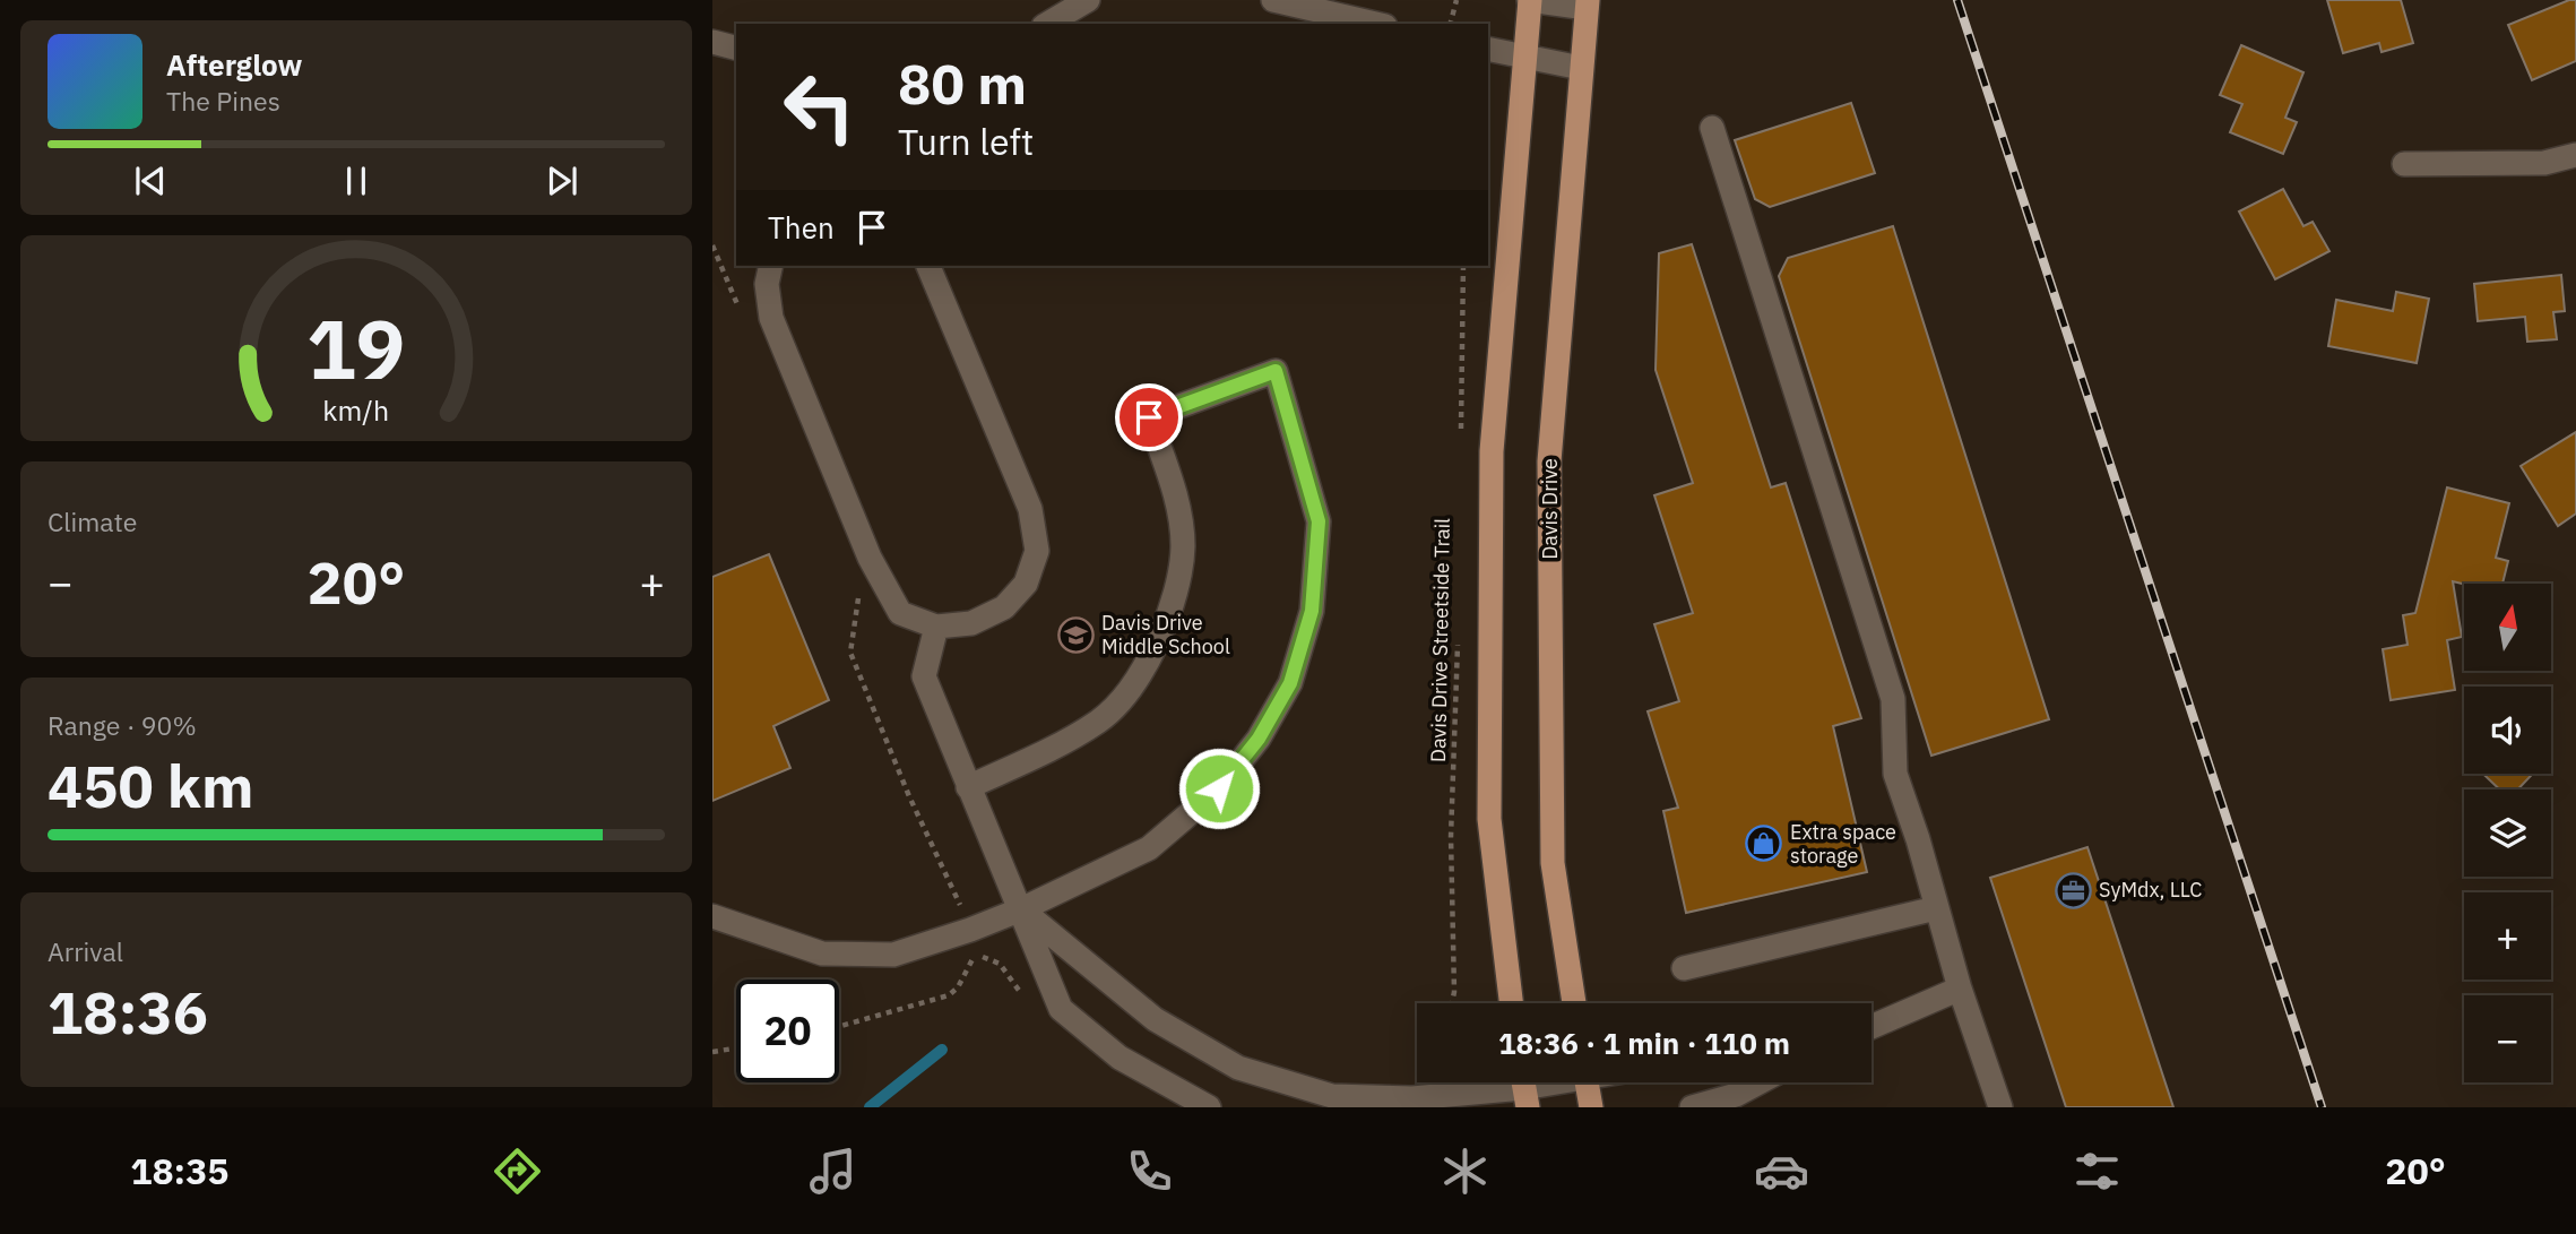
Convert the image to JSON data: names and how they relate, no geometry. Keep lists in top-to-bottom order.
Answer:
{
  "streets": {
    "main road": ["Davis Drive"],
    "path": ["Davis Drive Streetside Trail"]
  },
  "places": {
    "school or university": ["Davis Drive Middle School"],
    "shop": ["Extra space storage"],
    "office": ["SyMdx, LLC"]
  },
  "north": "top",
  "page": {
    "turn": ["80 m", "Turn left"],
    "song": ["Afterglow", "The Pines"],
    "then": "Then",
    "tile": [
      "Climate",
      ["Range · 90%", "450 km"],
      ["Arrival", "18:36"]
    ],
    "heat": ["−", "20°", "+"],
    "map_buttons": ["+", "−"],
    "limit": "20",
    "trip": "18:36 · 1 min · 110 m",
    "tabs": ["18:35", "20°"],
    "gauge": ["19", "km/h"]
  }
}
